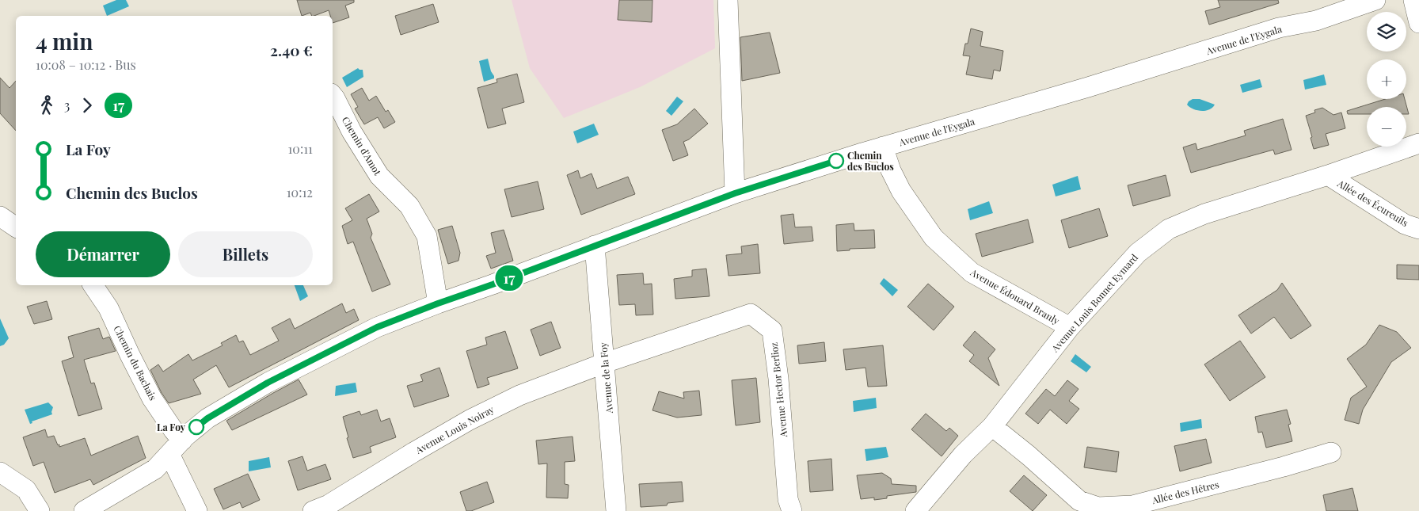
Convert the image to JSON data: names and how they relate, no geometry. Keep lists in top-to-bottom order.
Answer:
{
  "streets": {
    "street": [
      "Avenue de l'Eygala",
      "Chemin d'Amot",
      "Allée des Écureuils",
      "Avenue Édouard Branly",
      "Avenue Louis Bonnet Eymard",
      "Chemin du Bachais",
      "Avenue de la Foy",
      "Avenue Hector Berlioz",
      "Avenue Louis Noiray",
      "Allée des Hêtres"
    ]
  },
  "crossings": [
    ["Avenue de l'Eygala", "Chemin d'Amot"],
    ["Avenue de l'Eygala", "Avenue Édouard Branly"],
    ["Avenue de l'Eygala", "Chemin du Bachais"],
    ["Avenue de l'Eygala", "Avenue de la Foy"],
    ["Allée des Écureuils", "Avenue Louis Bonnet Eymard"],
    ["Avenue Édouard Branly", "Avenue Louis Bonnet Eymard"],
    ["Avenue Louis Bonnet Eymard", "Allée des Hêtres"],
    ["Avenue de la Foy", "Avenue Hector Berlioz"],
    ["Avenue de la Foy", "Avenue Louis Noiray"],
    ["Avenue Hector Berlioz", "Avenue Louis Noiray"]
  ],
  "places": ["Chemin des Buclos", "La Foy"],
  "lines": ["bus line 17"],
  "page": {
    "on_map": "17",
    "map_buttons": ["+", "−"],
    "heading": ["4 min", "10:08 – 10:12 · Bus", "2.40 €"],
    "legs": ["3", "17"],
    "list": [
      {
        "name": "La Foy",
        "value": "10:11"
      },
      {
        "name": "Chemin des Buclos",
        "value": "10:12"
      }
    ],
    "buttons": ["Démarrer", "Billets"]
  }
}
